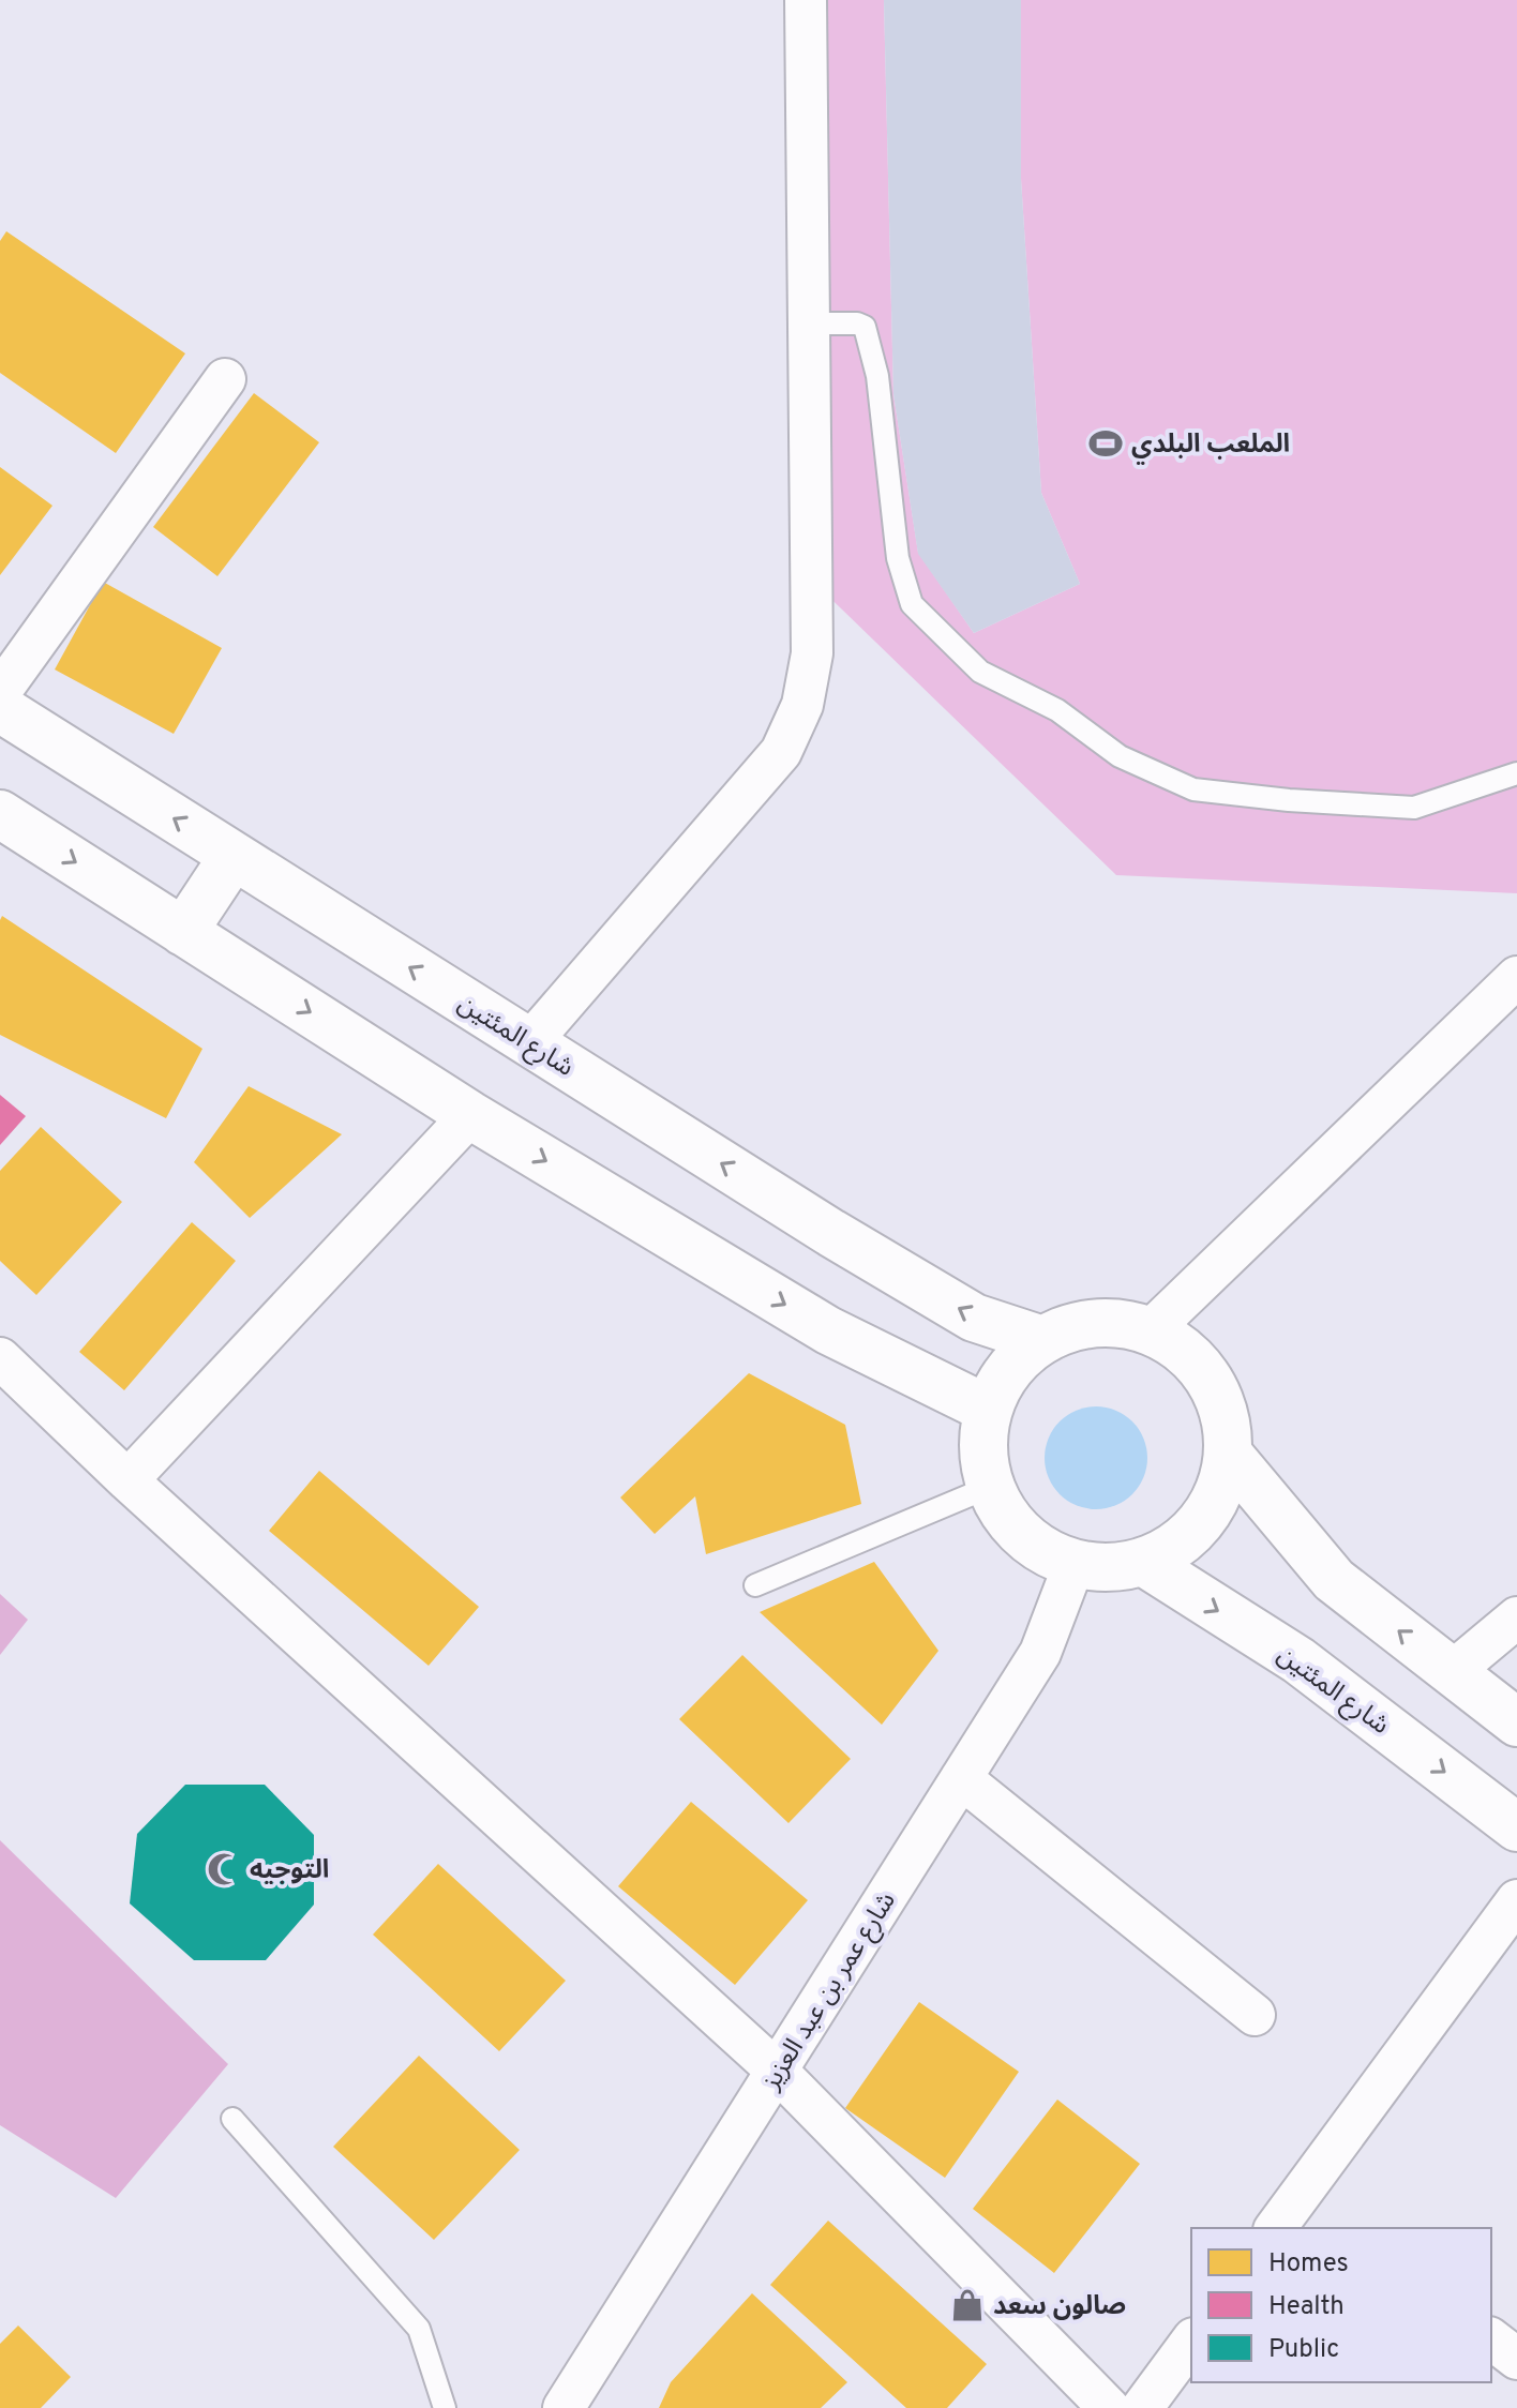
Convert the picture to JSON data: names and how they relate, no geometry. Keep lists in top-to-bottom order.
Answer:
{
  "streets": {
    "street": ["شارع المئتين", "شارع عمر بن عبد العزيز"]
  },
  "crossings": [
    ["شارع المئتين", "شارع عمر بن عبد العزيز"]
  ],
  "places": {
    "sports": ["الملعب البلدي"],
    "mosque": ["التوجيه"],
    "shop": ["صالون سعد"]
  },
  "legend": ["Homes", "Health", "Public"]
}
